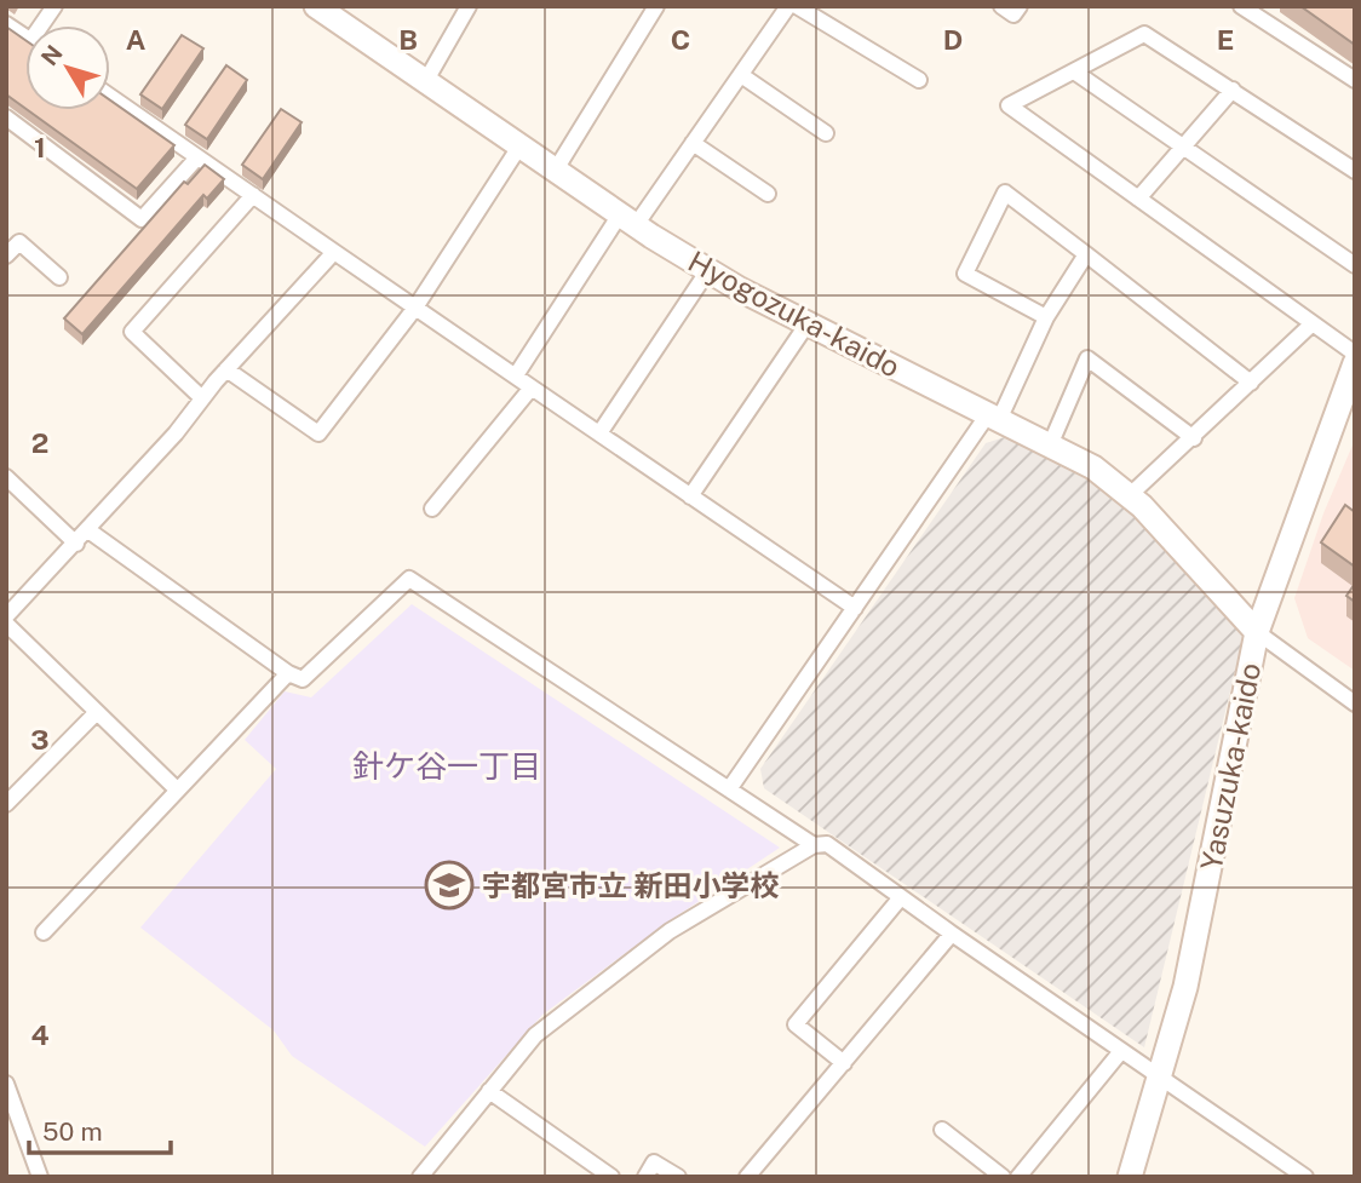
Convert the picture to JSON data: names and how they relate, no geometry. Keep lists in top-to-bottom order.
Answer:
{
  "streets": {
    "street": ["Hyogozuka-kaido", "Yasuzuka-kaido"]
  },
  "crossings": [
    ["Hyogozuka-kaido", "Yasuzuka-kaido"]
  ],
  "districts": ["針ケ谷一丁目"],
  "places": {
    "school or university": ["宇都宮市立 新田小学校"]
  },
  "scale_bar": "50 m",
  "north": "top left",
  "grid": {
    "columns": [
      "A",
      "B",
      "C",
      "D",
      "E"
    ],
    "rows": [
      "1",
      "2",
      "3",
      "4"
    ]
  }
}
